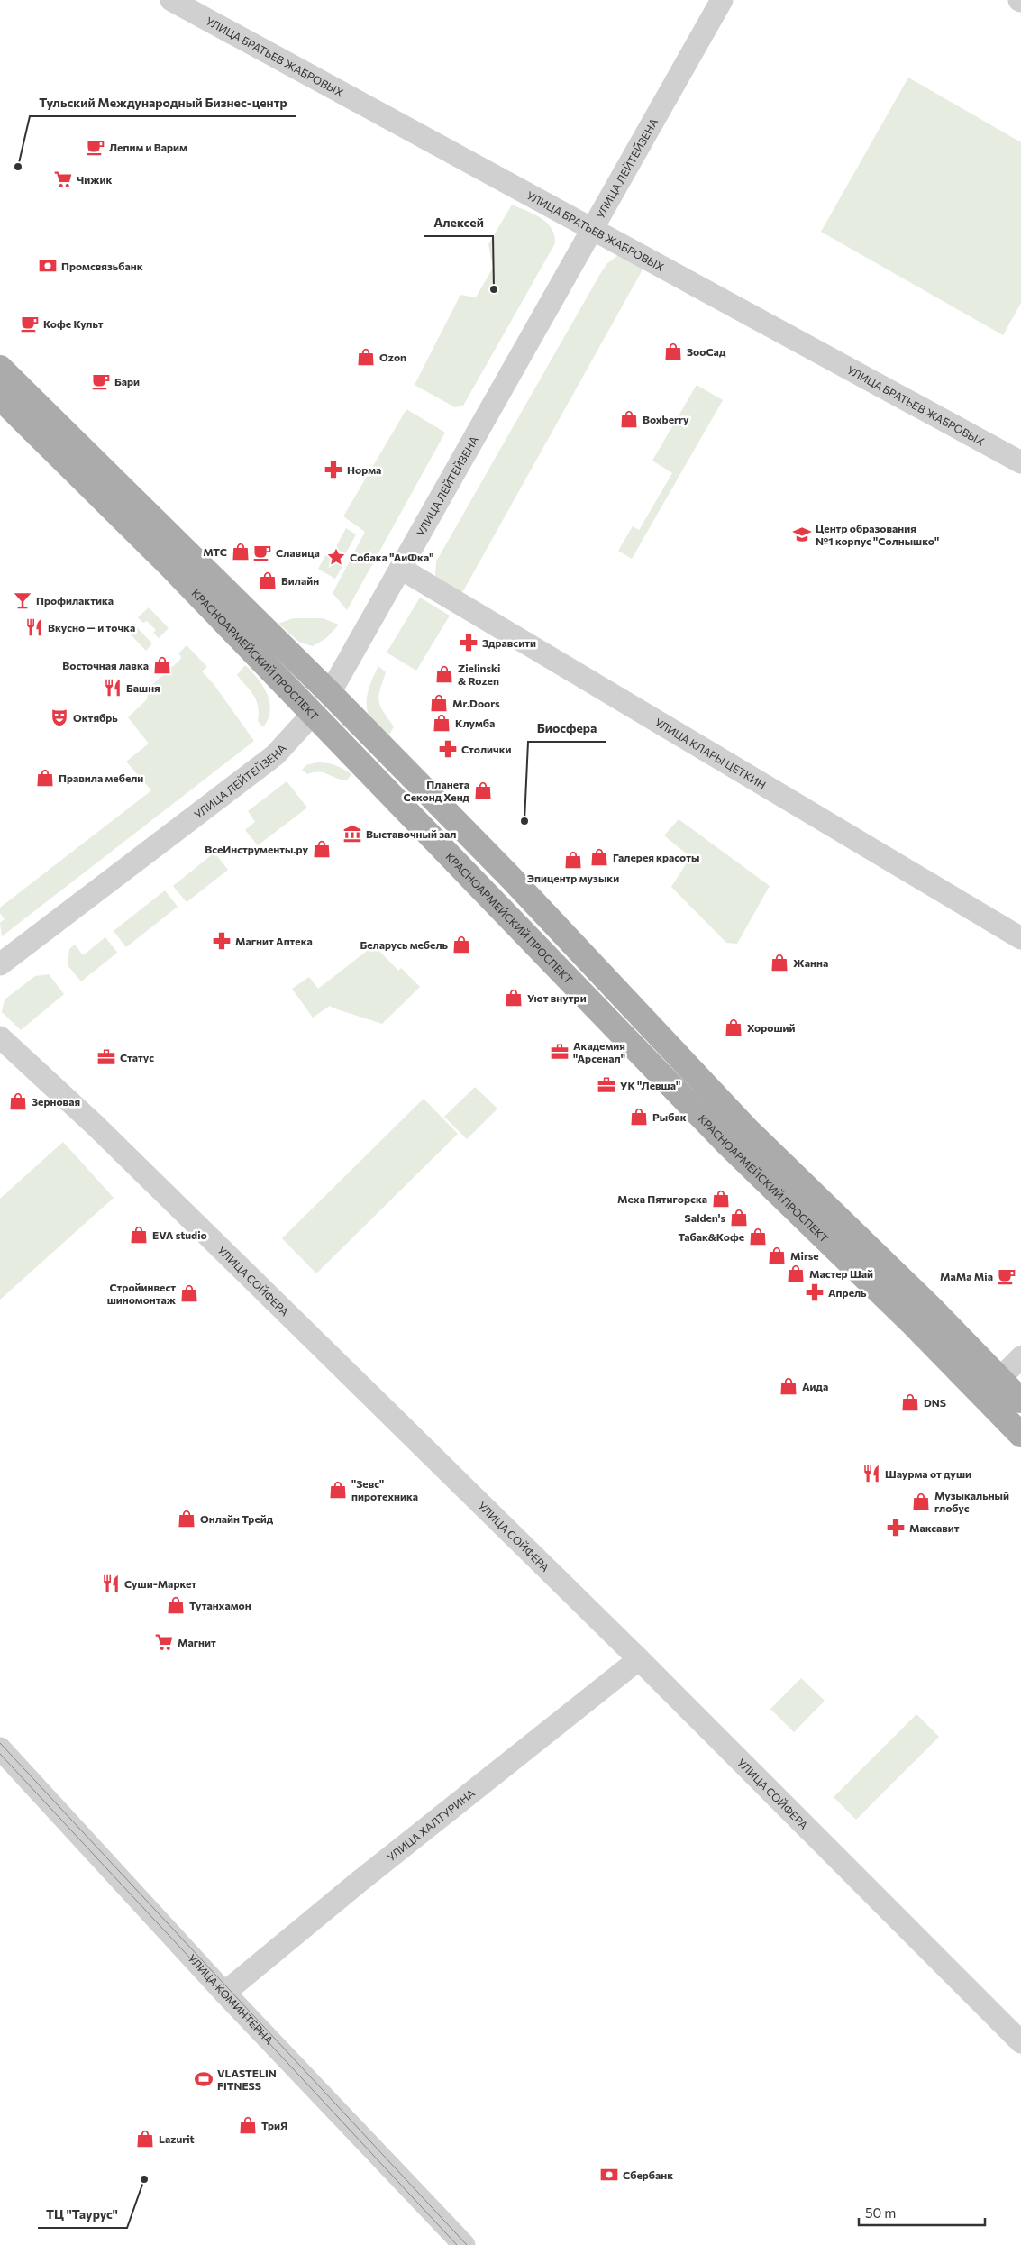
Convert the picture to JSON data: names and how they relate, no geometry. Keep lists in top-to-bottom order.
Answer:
{
  "streets": {
    "main road": ["УЛИЦА ЛЕЙТЕЙЗЕНА", "КРАСНОАРМЕЙСКИЙ ПРОСПЕКТ"],
    "street": [
      "УЛИЦА БРАТЬЕВ ЖАБРОВЫХ",
      "УЛИЦА КЛАРЫ ЦЕТКИН",
      "УЛИЦА СОЙФЕРА",
      "УЛИЦА ХАЛТУРИНА",
      "УЛИЦА КОМИНТЕРНА"
    ]
  },
  "crossings": [
    ["УЛИЦА БРАТЬЕВ ЖАБРОВЫХ", "УЛИЦА ЛЕЙТЕЙЗЕНА"],
    ["УЛИЦА ЛЕЙТЕЙЗЕНА", "КРАСНОАРМЕЙСКИЙ ПРОСПЕКТ"],
    ["УЛИЦА ЛЕЙТЕЙЗЕНА", "УЛИЦА КЛАРЫ ЦЕТКИН"],
    ["УЛИЦА СОЙФЕРА", "УЛИЦА ХАЛТУРИНА"],
    ["УЛИЦА ХАЛТУРИНА", "УЛИЦА КОМИНТЕРНА"]
  ],
  "places": {
    "cafe": [
      "Лепим и Варим",
      "Кофе Культ",
      "Бари",
      "Славица",
      "MaMa Mia"
    ],
    "other": [
      "Тульский Международный Бизнес-центр",
      "Алексей",
      "Биосфера",
      "ТЦ \"Таурус\""
    ],
    "supermarket": ["Чижик", "Магнит"],
    "bank": ["Промсвязьбанк", "Сбербанк"],
    "shop": [
      "ЗооСад",
      "Ozon",
      "Boxberry",
      "МТС",
      "Билайн",
      "Восточная лавка",
      "Zielinski & Rozen",
      "Mr.Doors",
      "Клумба",
      "Правила мебели",
      "Планета Секонд Хенд",
      "ВсеИнструменты.ру",
      "Галерея красоты",
      "Эпицентр музыки",
      "Беларусь мебель",
      "Жанна",
      "Уют внутри",
      "Хороший",
      "Зерновая",
      "Рыбак",
      "Меха Пятигорска",
      "Salden's",
      "EVA studio",
      "Табак&Кофе",
      "Mirse",
      "Мастер Шай",
      "Стройинвест шиномонтаж",
      "Аида",
      "DNS",
      "\"Зевс\" пиротехника",
      "Музыкальный глобус",
      "Онлайн Трейд",
      "Тутанхамон",
      "ТриЯ",
      "Lazurit"
    ],
    "pharmacy": [
      "Норма",
      "Здравсити",
      "Столички",
      "Магнит Аптека",
      "Апрель",
      "Максавит"
    ],
    "school or university": ["Центр образования №1 корпус \"Солнышко\""],
    "place": ["Собака \"АиФка\""],
    "bar": ["Профилактика"],
    "restaurant": [
      "Вкусно — и точка",
      "Башня",
      "Шаурма от души",
      "Суши-Маркет"
    ],
    "theatre": ["Октябрь"],
    "museum": ["Выставочный зал"],
    "office": ["Академия \"Арсенал\"", "Статус", "УК \"Левша\""],
    "sports": ["VLASTELIN FITNESS"]
  },
  "scale_bar": "50 m"
}
